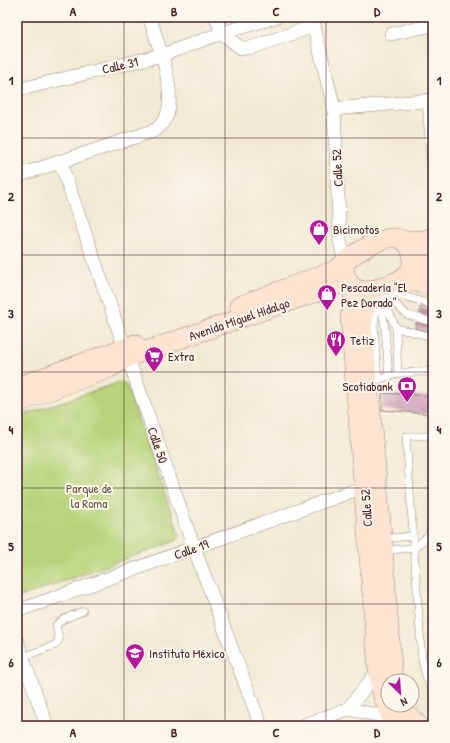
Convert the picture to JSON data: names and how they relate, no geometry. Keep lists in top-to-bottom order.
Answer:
{
  "streets": {
    "street": [
      "Calle 31",
      "Calle 52",
      "Avenida Miguel Hidalgo",
      "Calle 50",
      "Calle 19"
    ]
  },
  "crossings": [
    ["Calle 52", "Avenida Miguel Hidalgo"],
    ["Calle 52", "Calle 19"],
    ["Avenida Miguel Hidalgo", "Calle 50"],
    ["Calle 50", "Calle 19"]
  ],
  "parks": ["Parque de la Roma"],
  "places": {
    "shop": ["Bicimotos", "Pescadería \"El Pez Dorado\""],
    "restaurant": ["Tetiz"],
    "supermarket": ["Extra"],
    "bank": ["Scotiabank"],
    "school or university": ["Instituto México"]
  },
  "north": "bottom right",
  "grid": {
    "columns": [
      "A",
      "B",
      "C",
      "D"
    ],
    "rows": [
      "1",
      "2",
      "3",
      "4",
      "5",
      "6"
    ]
  }
}
